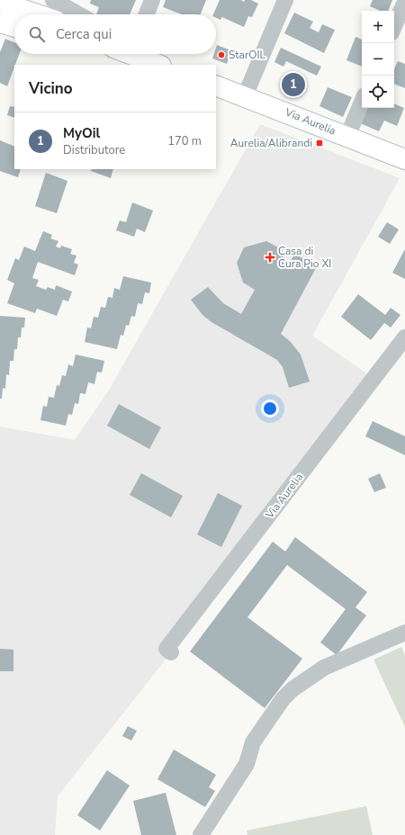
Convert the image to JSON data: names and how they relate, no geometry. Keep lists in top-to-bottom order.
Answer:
{
  "streets": {
    "main road": ["Via Aurelia"]
  },
  "places": {
    "other": ["StarOIL"],
    "transit": ["Aurelia/Alibrandi"],
    "health": ["Casa di Cura Pio XI"]
  },
  "page": {
    "map_buttons": ["+", "−"],
    "search": "Cerca qui",
    "heading": "Vicino",
    "pins": "1",
    "list": [
      {
        "mark": "1",
        "name": "MyOil",
        "note": "Distributore",
        "value": "170 m"
      }
    ]
  }
}
